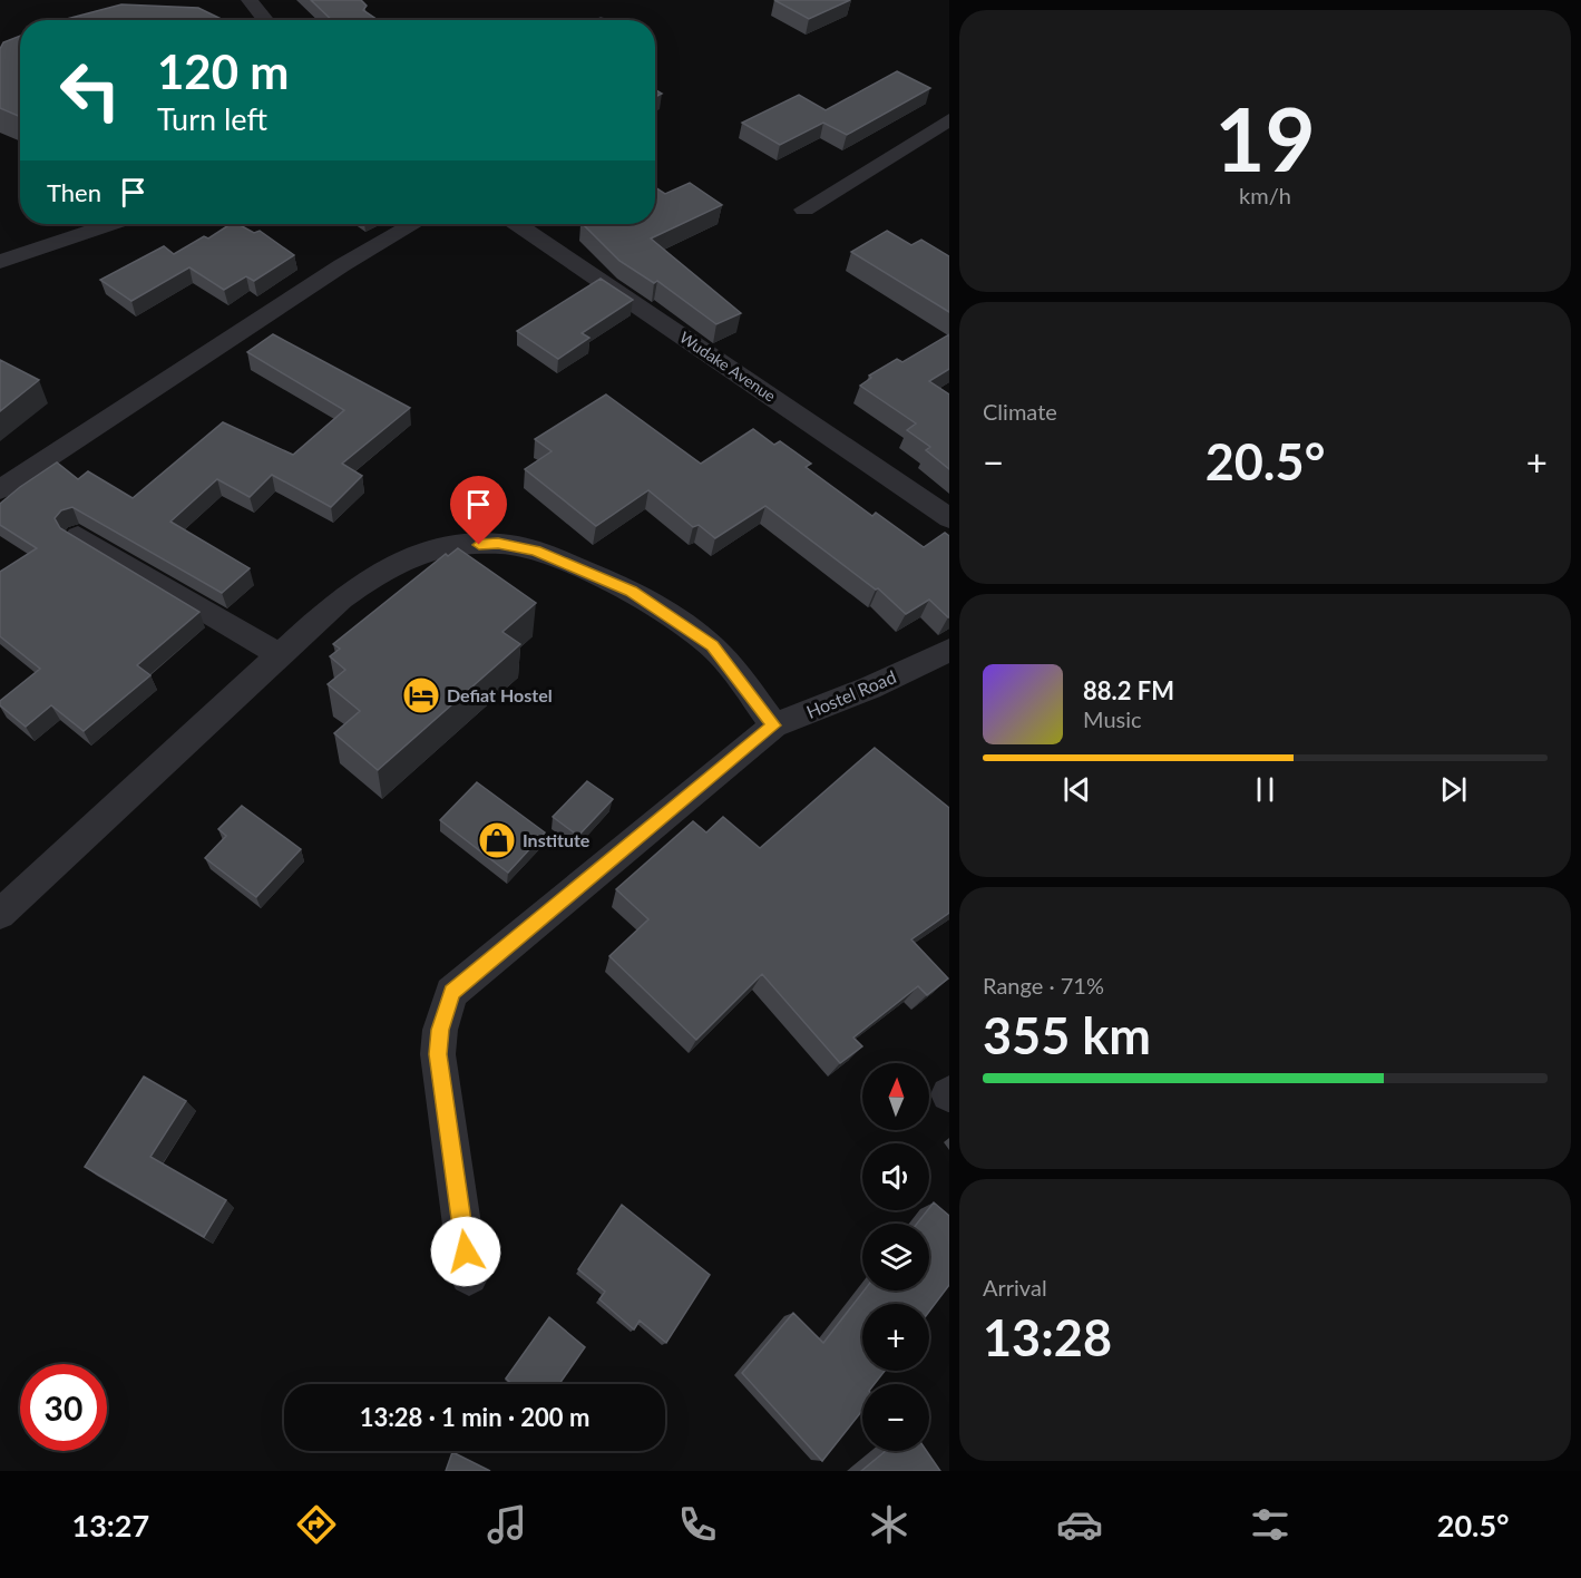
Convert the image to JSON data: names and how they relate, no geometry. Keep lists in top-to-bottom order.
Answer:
{
  "streets": {
    "street": ["Wudake Avenue", "Hostel Road"]
  },
  "places": {
    "hotel": ["Defiat Hostel"],
    "shop": ["Institute"]
  },
  "north": "top",
  "page": {
    "tile": [
      ["19", "km/h"],
      "Climate",
      ["Range · 71%", "355 km"],
      ["Arrival", "13:28"]
    ],
    "turn": ["120 m", "Turn left"],
    "then": "Then",
    "heat": ["−", "20.5°", "+"],
    "song": ["88.2 FM", "Music"],
    "map_buttons": ["+", "−"],
    "limit": "30",
    "trip": "13:28 · 1 min · 200 m",
    "tabs": ["13:27", "20.5°"]
  }
}
